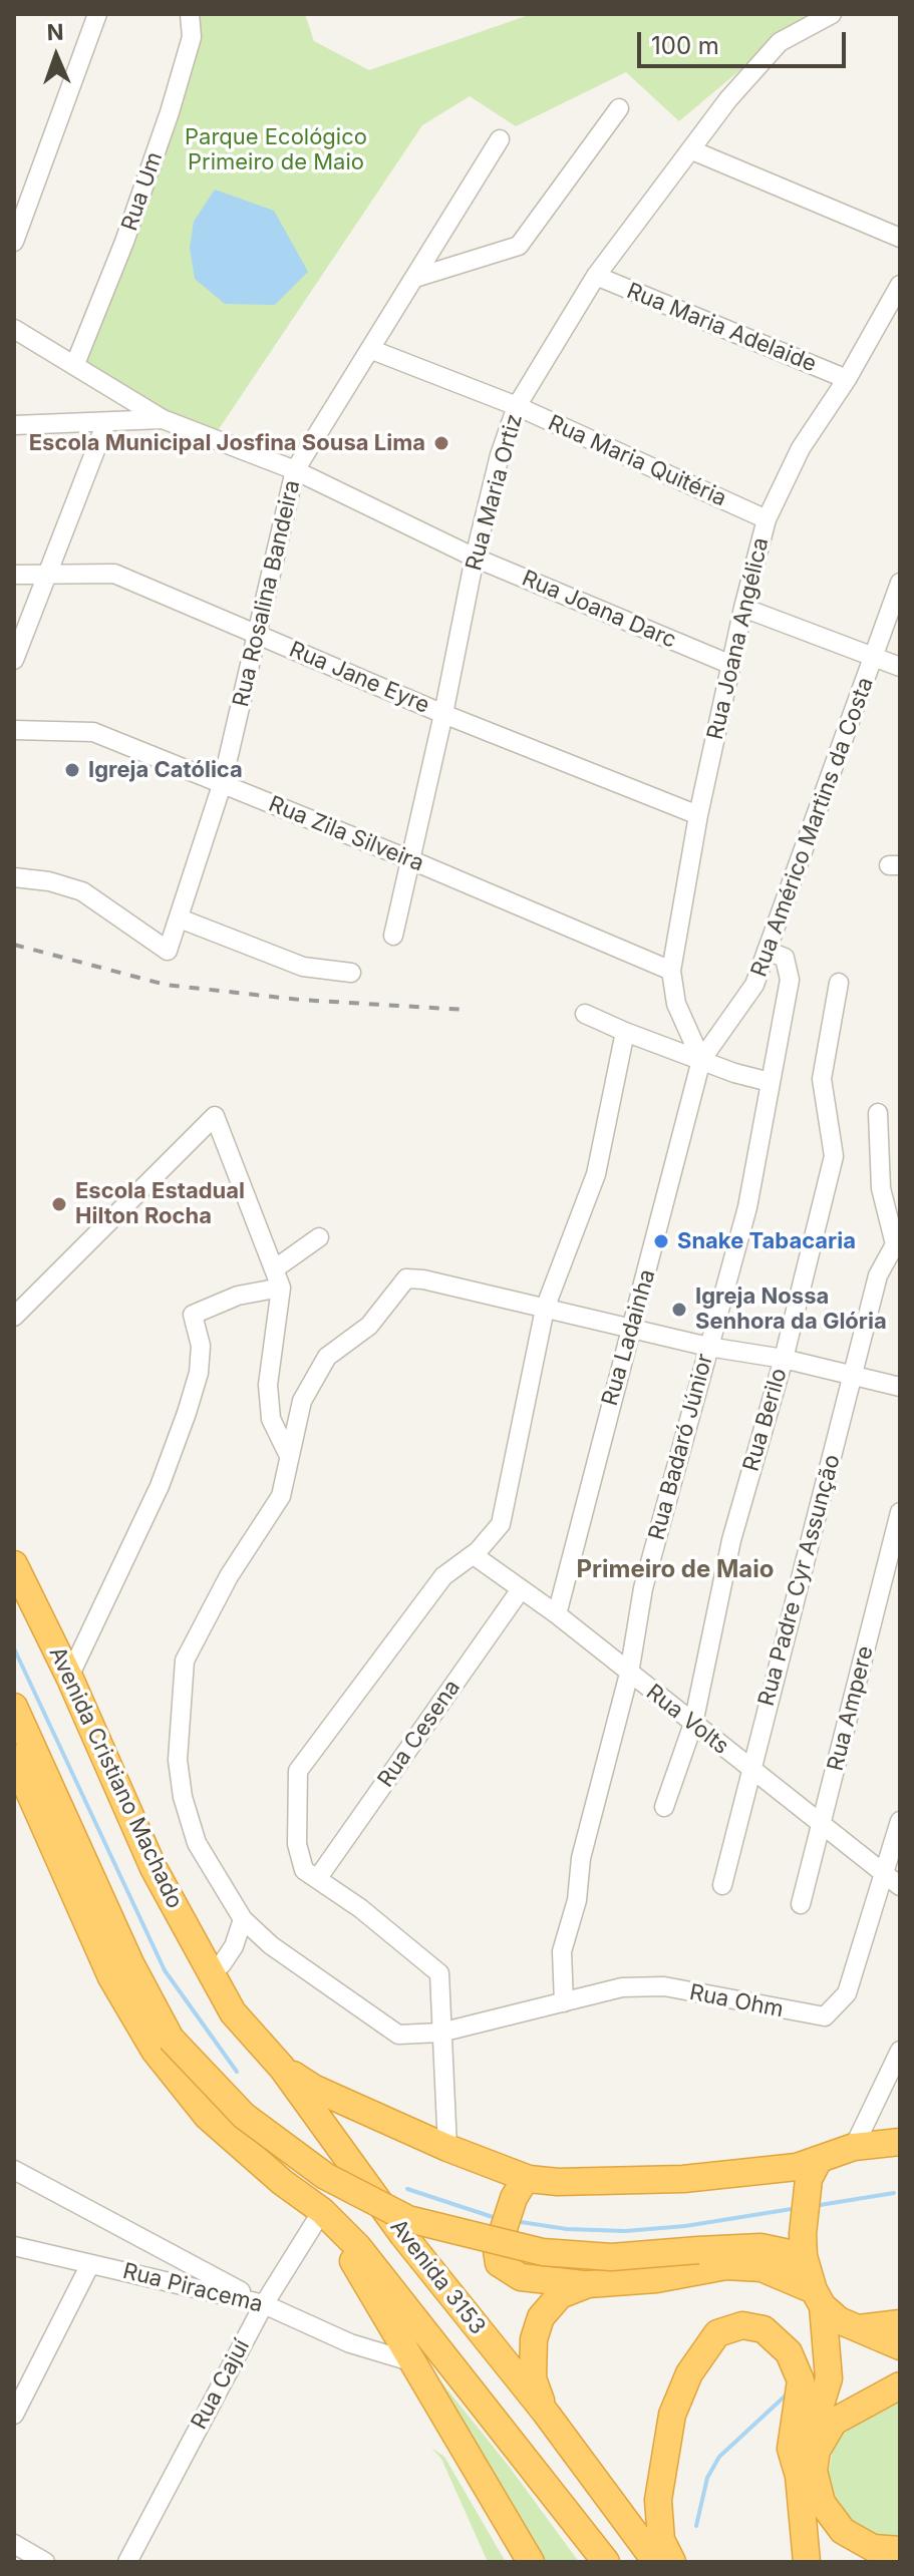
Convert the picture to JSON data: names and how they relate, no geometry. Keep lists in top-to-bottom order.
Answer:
{
  "streets": {
    "highway": ["Avenida Cristiano Machado", "Avenida 3153"],
    "street": [
      "Rua Um",
      "Rua Maria Adelaide",
      "Rua Maria Quitéria",
      "Rua Maria Ortiz",
      "Rua Rosalina Bandeira",
      "Rua Joana Darc",
      "Rua Joana Angélica",
      "Rua Jane Eyre",
      "Rua Américo Martins da Costa",
      "Rua Zila Silveira",
      "Rua Ladainha",
      "Rua Berilo",
      "Rua Badaró Júnior",
      "Rua Padre Cyr Assunção",
      "Rua Ampere",
      "Rua Volts",
      "Rua Cesena",
      "Rua Ohm",
      "Rua Piracema",
      "Rua Cajuí"
    ]
  },
  "crossings": [
    ["Rua Maria Adelaide", "Rua Maria Ortiz"],
    ["Rua Maria Adelaide", "Rua Joana Angélica"],
    ["Rua Maria Quitéria", "Rua Maria Ortiz"],
    ["Rua Maria Quitéria", "Rua Rosalina Bandeira"],
    ["Rua Maria Quitéria", "Rua Joana Angélica"],
    ["Rua Maria Ortiz", "Rua Joana Darc"],
    ["Rua Maria Ortiz", "Rua Jane Eyre"],
    ["Rua Maria Ortiz", "Rua Zila Silveira"],
    ["Rua Rosalina Bandeira", "Rua Joana Darc"],
    ["Rua Rosalina Bandeira", "Rua Jane Eyre"],
    ["Rua Rosalina Bandeira", "Rua Zila Silveira"],
    ["Rua Joana Darc", "Rua Joana Angélica"],
    ["Rua Joana Angélica", "Rua Jane Eyre"],
    ["Rua Joana Angélica", "Rua Américo Martins da Costa"],
    ["Rua Joana Angélica", "Rua Zila Silveira"],
    ["Rua Joana Angélica", "Rua Ladainha"],
    ["Rua Américo Martins da Costa", "Rua Ladainha"],
    ["Rua Américo Martins da Costa", "Rua Badaró Júnior"],
    ["Rua Ladainha", "Rua Volts"],
    ["Rua Berilo", "Rua Volts"],
    ["Rua Badaró Júnior", "Rua Volts"],
    ["Rua Badaró Júnior", "Rua Ohm"],
    ["Rua Padre Cyr Assunção", "Rua Volts"],
    ["Rua Ampere", "Rua Volts"],
    ["Rua Volts", "Rua Cesena"],
    ["Rua Volts", "Rua Ohm"],
    ["Avenida Cristiano Machado", "Avenida 3153"],
    ["Avenida 3153", "Rua Cajuí"],
    ["Rua Piracema", "Rua Cajuí"]
  ],
  "districts": ["Primeiro de Maio"],
  "parks": ["Parque Ecológico Primeiro de Maio"],
  "places": [
    "Escola Municipal Josfina Sousa Lima",
    "Igreja Católica",
    "Escola Estadual Hilton Rocha",
    "Snake Tabacaria",
    "Igreja Nossa Senhora da Glória"
  ],
  "scale_bar": "100 m",
  "north": "top"
}
